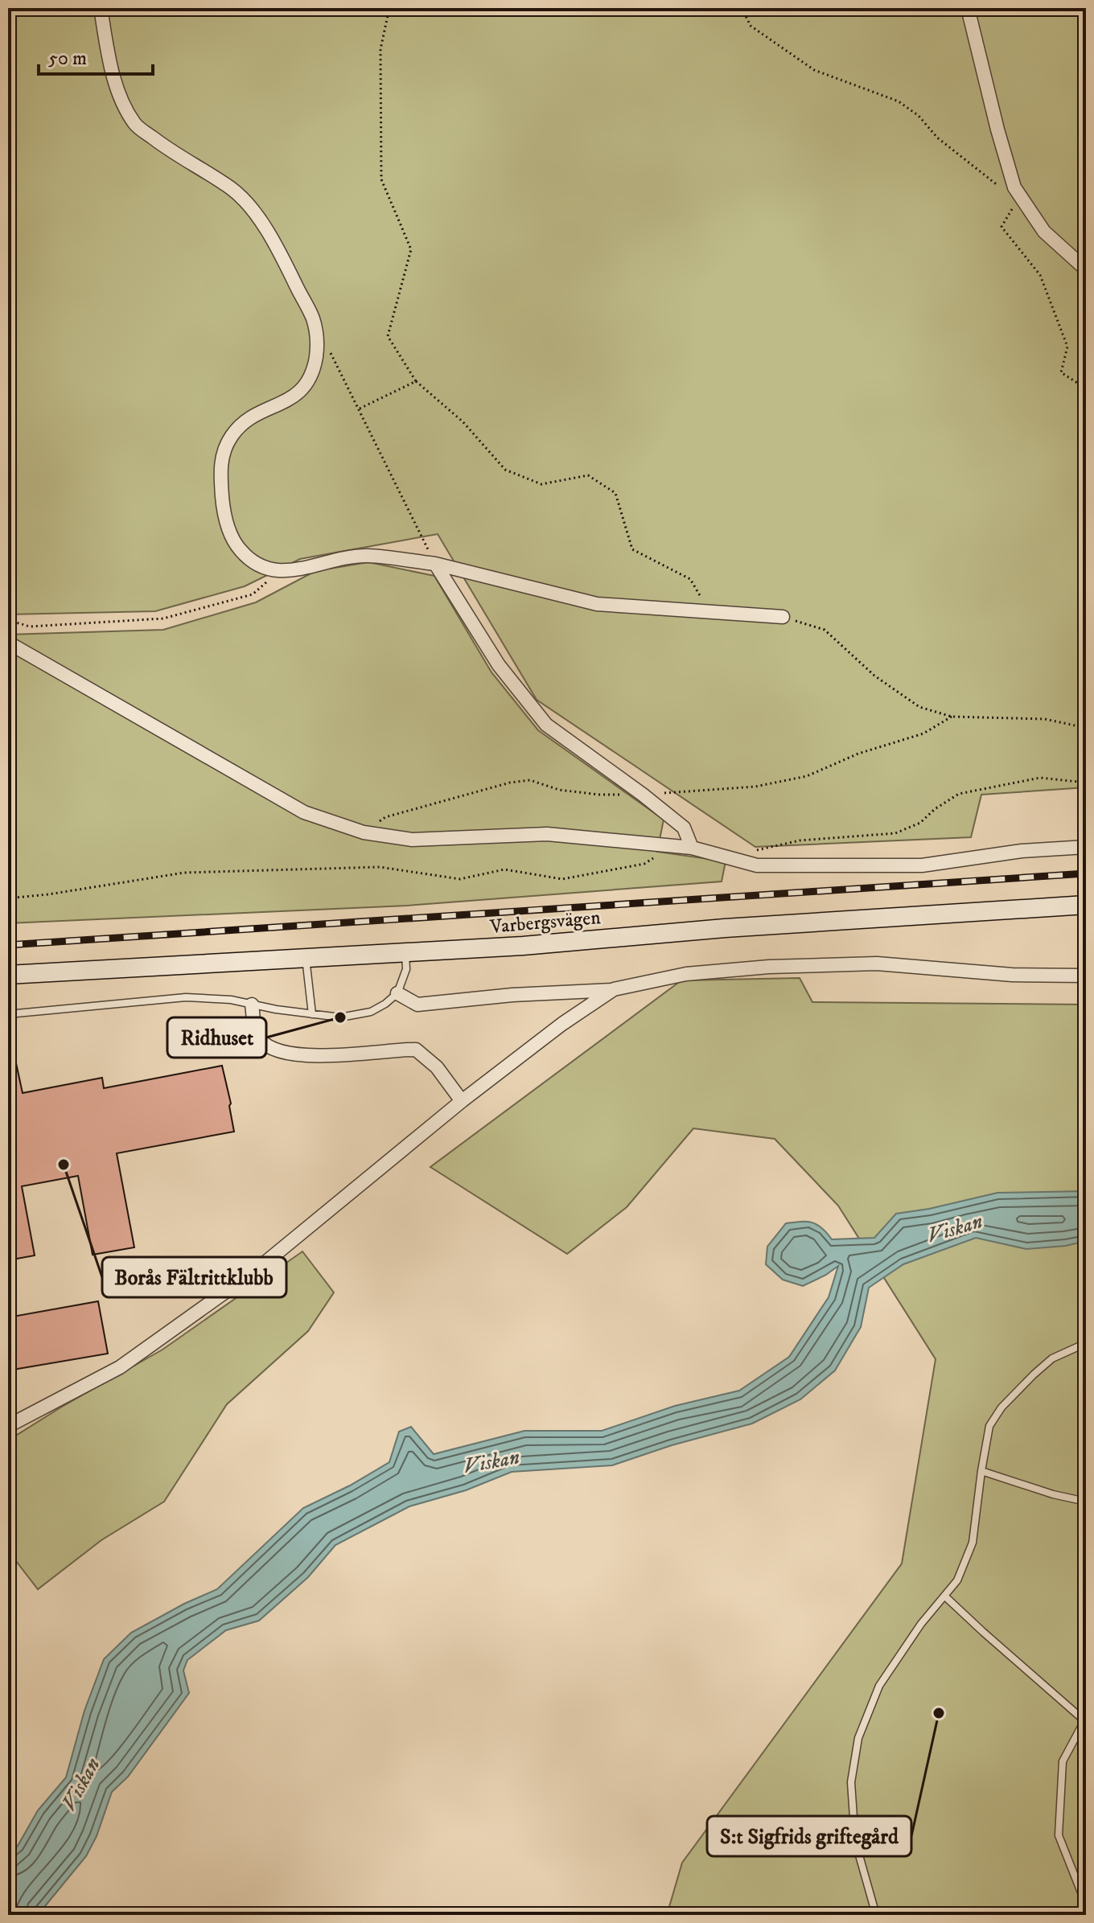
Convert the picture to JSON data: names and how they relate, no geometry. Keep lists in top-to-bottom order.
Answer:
{
  "streets": {
    "main road": ["Varbergsvägen"]
  },
  "water": ["Viskan"],
  "places": ["Ridhuset", "Borås Fältrittklubb", "S:t Sigfrids griftegård"],
  "scale_bar": "50 m"
}
